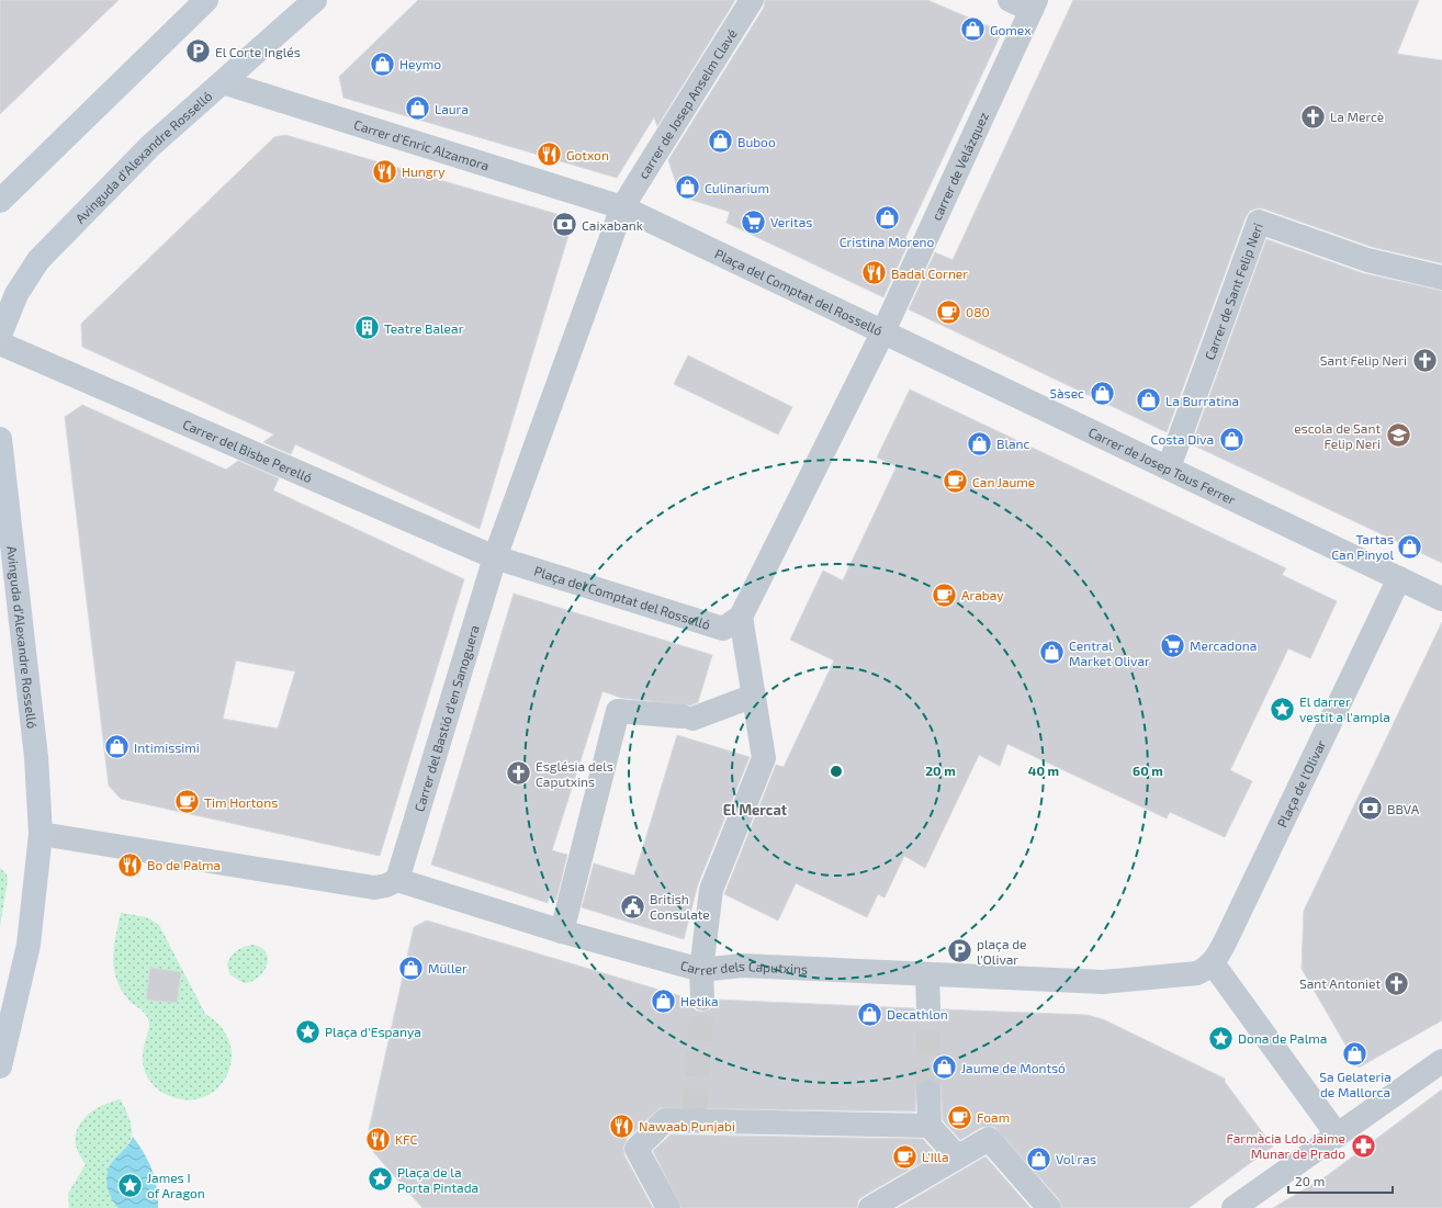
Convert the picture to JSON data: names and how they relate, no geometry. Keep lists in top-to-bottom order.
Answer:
{
  "streets": {
    "main road": ["Avinguda d'Alexandre Rosselló"],
    "street": [
      "carrer de Josep Anselm Clavé",
      "Carrer d'Enric Alzamora",
      "carrer de Velázquez",
      "Plaça del Comptat del Rosselló",
      "Carrer de Sant Felip Neri",
      "Carrer del Bisbe Perelló",
      "Carrer de Josep Tous Ferrer",
      "Carrer del Bastió d'en Sanoguera",
      "Plaça de l'Olivar",
      "Carrer dels Caputxins"
    ]
  },
  "crossings": [
    ["carrer de Josep Anselm Clavé", "Carrer d'Enric Alzamora"],
    ["carrer de Josep Anselm Clavé", "Plaça del Comptat del Rosselló"],
    ["Carrer d'Enric Alzamora", "Avinguda d'Alexandre Rosselló"],
    ["Carrer d'Enric Alzamora", "Plaça del Comptat del Rosselló"],
    ["carrer de Velázquez", "Plaça del Comptat del Rosselló"],
    ["carrer de Velázquez", "Carrer de Josep Tous Ferrer"],
    ["Plaça del Comptat del Rosselló", "Carrer del Bisbe Perelló"],
    ["Plaça del Comptat del Rosselló", "Carrer de Josep Tous Ferrer"],
    ["Plaça del Comptat del Rosselló", "Carrer del Bastió d'en Sanoguera"],
    ["Carrer de Sant Felip Neri", "Carrer de Josep Tous Ferrer"],
    ["Carrer del Bisbe Perelló", "Carrer del Bastió d'en Sanoguera"],
    ["Carrer de Josep Tous Ferrer", "Plaça de l'Olivar"],
    ["Carrer del Bastió d'en Sanoguera", "Carrer dels Caputxins"],
    ["Plaça de l'Olivar", "Carrer dels Caputxins"]
  ],
  "districts": ["El Mercat"],
  "places": {
    "shop": [
      "Gomex",
      "Heymo",
      "Laura",
      "Buboo",
      "Culinarium",
      "Cristina Moreno",
      "5àsec",
      "La Burratina",
      "Costa Diva",
      "Blanc",
      "Tartas Can Pinyol",
      "Central Market Olivar",
      "Intimissimi",
      "Müller",
      "Hetika",
      "Decathlon",
      "Sa Gelateria de Mallorca",
      "Jaume de Montsó",
      "Vol ras"
    ],
    "parking": ["El Corte Inglés", "plaça de l'Olivar"],
    "church": [
      "La Mercè",
      "Sant Felip Neri",
      "Església dels Caputxins",
      "Sant Antoniet"
    ],
    "restaurant": [
      "Gotxon",
      "Hungry",
      "Badal Corner",
      "Bo de Palma",
      "Nawaab Punjabi",
      "KFC"
    ],
    "supermarket": ["Veritas", "Mercadona"],
    "bank": ["Caixabank", "BBVA"],
    "cafe": [
      "080",
      "Can Jaume",
      "Arabay",
      "Tim Hortons",
      "Foam",
      "L'Illa"
    ],
    "building": ["Teatre Balear"],
    "school or university": ["escola de Sant Felip Neri"],
    "place": [
      "El darrer vestit a l'ampla",
      "Plaça d'Espanya",
      "Dona de Palma",
      "Plaça de la Porta Pintada",
      "James I of Aragon"
    ],
    "public building": ["British Consulate"],
    "pharmacy": ["Farmàcia Ldo. Jaime Munar de Prado"]
  },
  "scale_bar": "20 m",
  "rings": ["20 m", "40 m", "60 m"]
}
